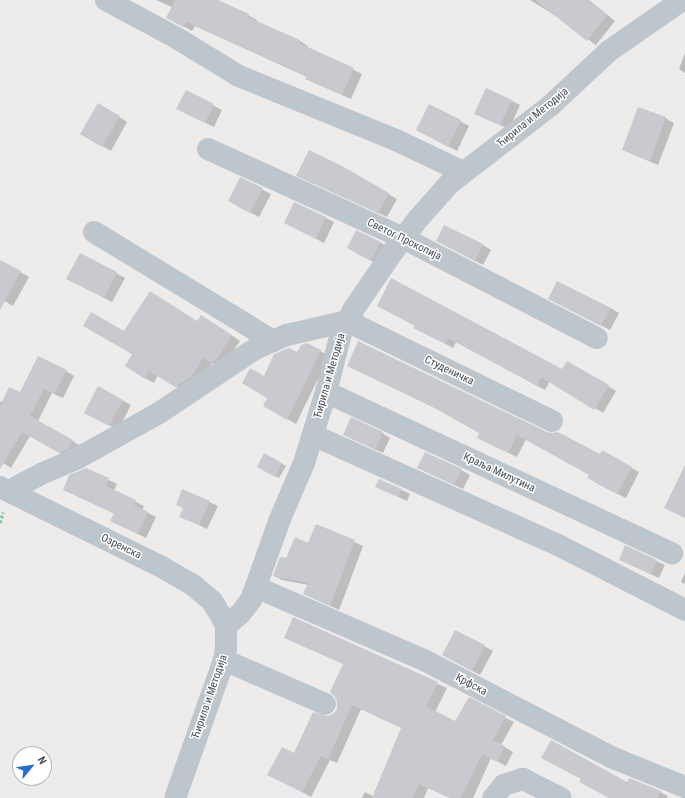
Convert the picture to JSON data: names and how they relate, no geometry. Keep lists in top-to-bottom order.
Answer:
{
  "streets": {
    "street": [
      "Ћирила и Методија",
      "Светог Прокопија",
      "Студеничка",
      "Краља Милутина",
      "Озренска",
      "Крфска"
    ]
  },
  "crossings": [
    ["Ћирила и Методија", "Светог Прокопија"],
    ["Ћирила и Методија", "Студеничка"],
    ["Ћирила и Методија", "Краља Милутина"],
    ["Ћирила и Методија", "Озренска"],
    ["Ћирила и Методија", "Крфска"]
  ],
  "north": "top right"
}
